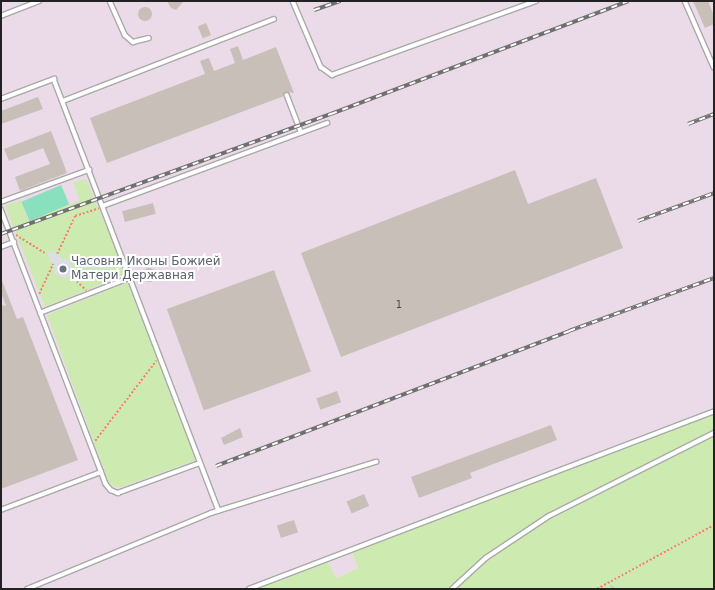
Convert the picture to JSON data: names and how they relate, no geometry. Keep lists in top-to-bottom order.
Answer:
{
  "places": ["Часовня Иконы Божией Матери Державная"],
  "house_numbers": ["1"]
}
